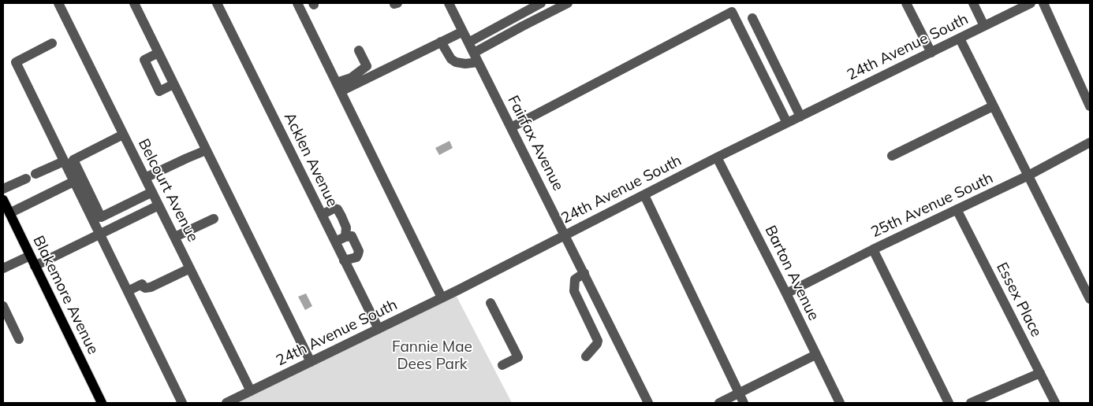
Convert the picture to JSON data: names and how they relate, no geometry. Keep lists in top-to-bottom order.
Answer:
{
  "streets": {
    "main road": ["Blakemore Avenue"],
    "street": [
      "24th Avenue South",
      "Fairfax Avenue",
      "Acklen Avenue",
      "Belcourt Avenue",
      "25th Avenue South",
      "Barton Avenue",
      "Essex Place"
    ]
  },
  "crossings": [
    ["24th Avenue South", "Fairfax Avenue"],
    ["24th Avenue South", "Acklen Avenue"],
    ["24th Avenue South", "Belcourt Avenue"],
    ["24th Avenue South", "Barton Avenue"],
    ["25th Avenue South", "Barton Avenue"],
    ["25th Avenue South", "Essex Place"]
  ],
  "parks": ["Fannie Mae Dees Park"]
}
